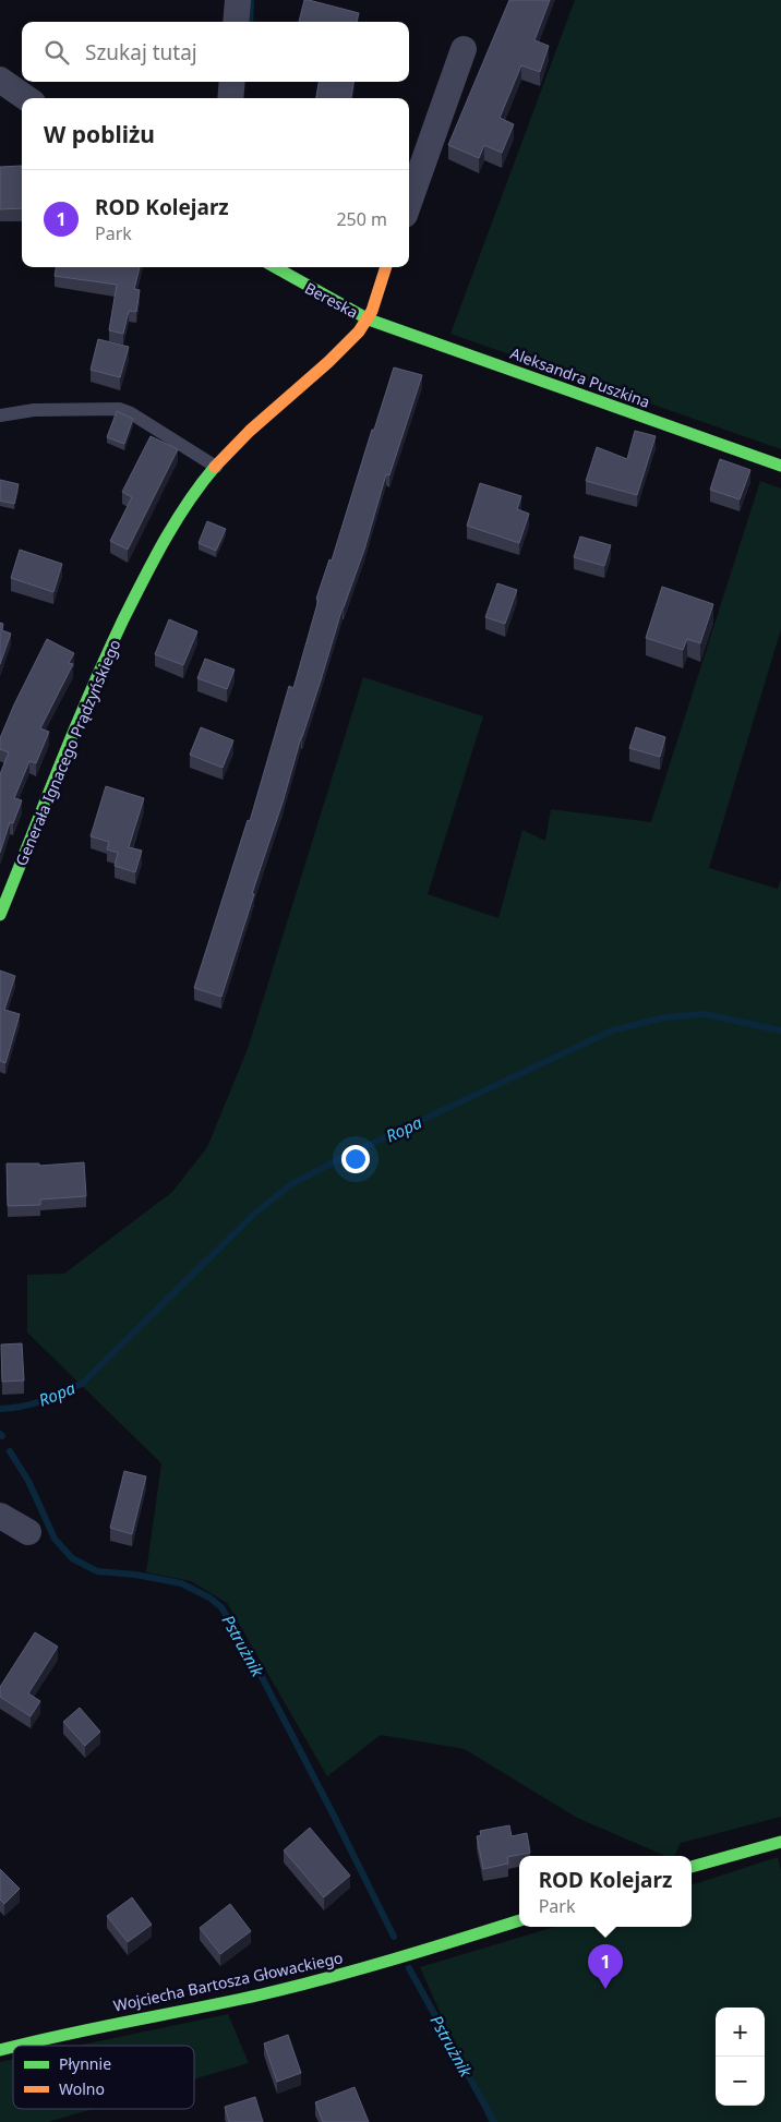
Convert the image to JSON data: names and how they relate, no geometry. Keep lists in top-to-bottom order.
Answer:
{
  "streets": {
    "street": [
      "Bereska",
      "Aleksandra Puszkina",
      "Generała Ignacego Prądzyńskiego",
      "Wojciecha Bartosza Głowackiego"
    ]
  },
  "crossings": [
    ["Bereska", "Aleksandra Puszkina"],
    ["Bereska", "Generała Ignacego Prądzyńskiego"],
    ["Aleksandra Puszkina", "Generała Ignacego Prądzyńskiego"]
  ],
  "water": ["Ropa", "Pstrużnik"],
  "legend": ["Płynnie", "Wolno"],
  "page": {
    "search": "Szukaj tutaj",
    "heading": "W pobliżu",
    "list": [
      {
        "mark": "1",
        "name": "ROD Kolejarz",
        "note": "Park",
        "value": "250 m"
      }
    ],
    "popup": ["ROD Kolejarz", "Park"],
    "pins": "1",
    "map_buttons": ["+", "−"]
  }
}
